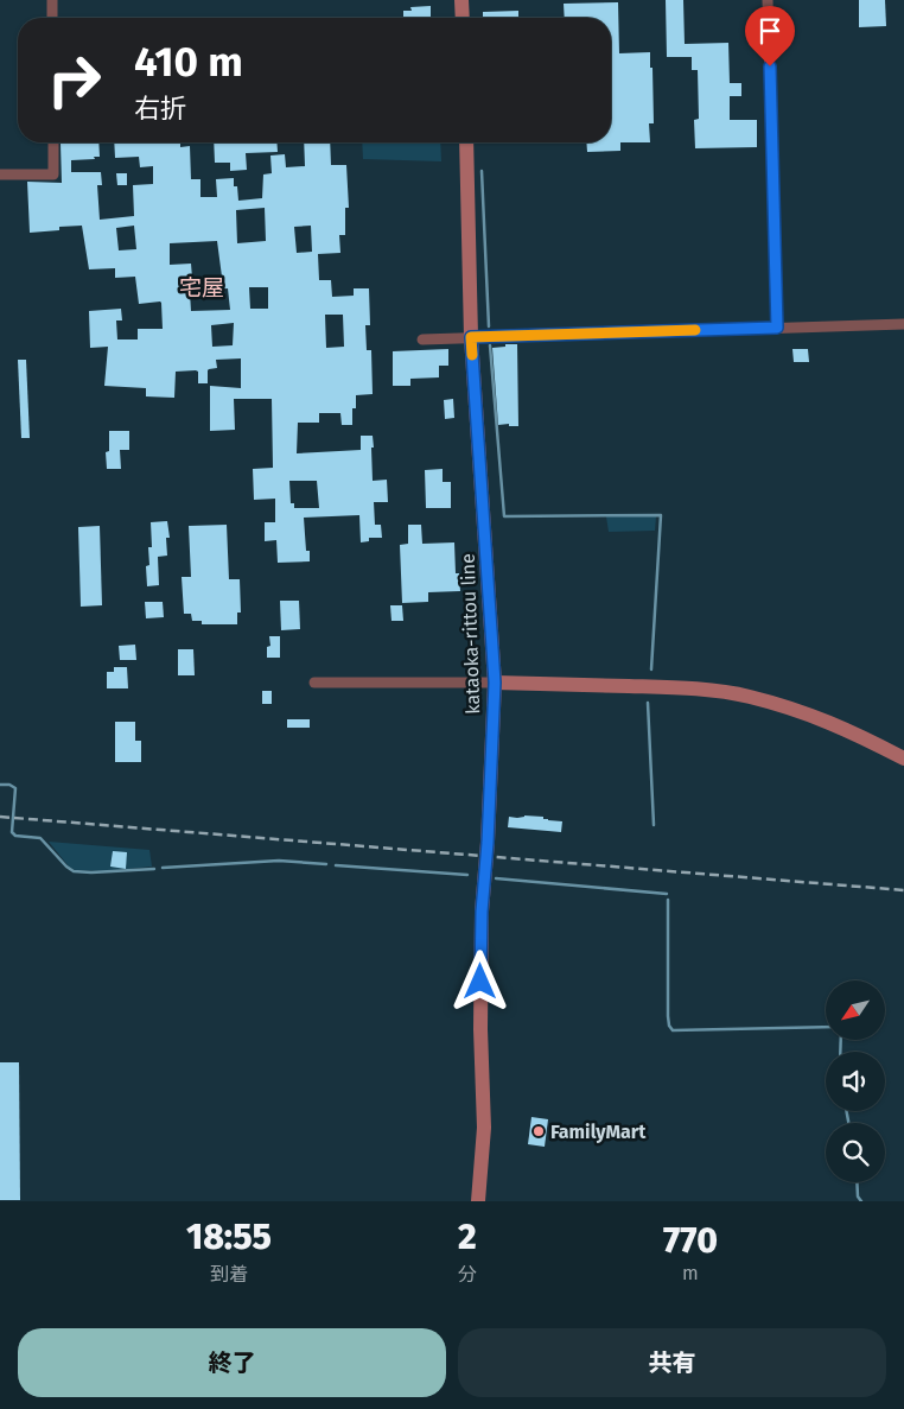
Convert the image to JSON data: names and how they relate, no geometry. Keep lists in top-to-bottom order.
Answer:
{
  "streets": {
    "main road": ["kataoka-rittou line"]
  },
  "districts": ["宅屋"],
  "places": ["FamilyMart"],
  "north": "bottom left",
  "page": {
    "turn": ["410 m", "右折"],
    "eta": [
      "18:55",
      "到着",
      "2",
      "分",
      "770",
      "m"
    ],
    "buttons": ["終了", "共有"]
  }
}
